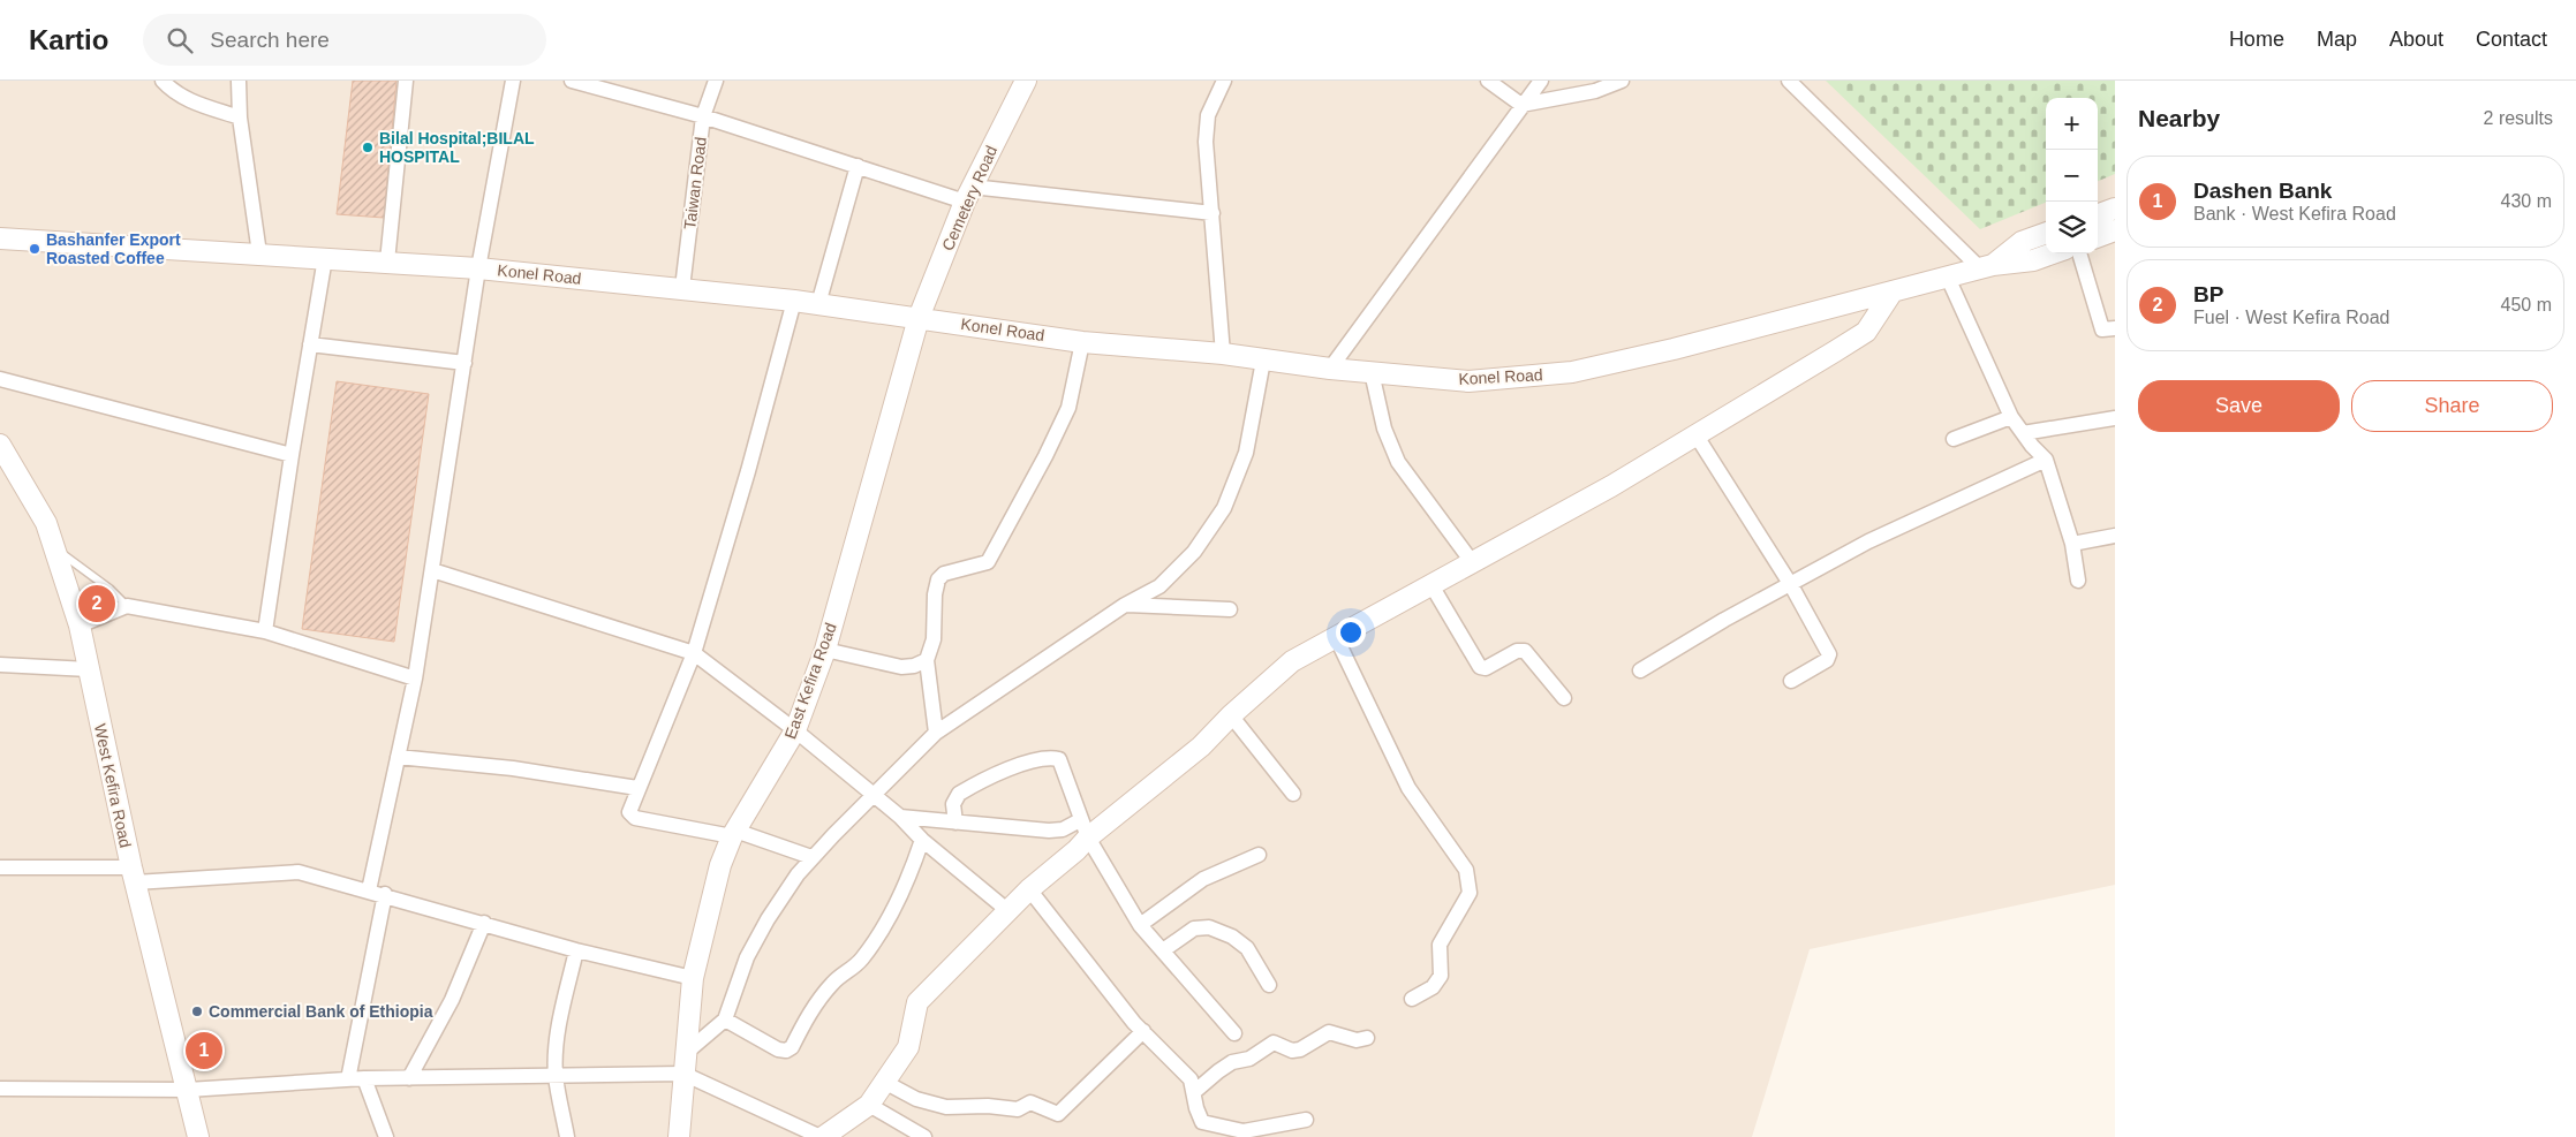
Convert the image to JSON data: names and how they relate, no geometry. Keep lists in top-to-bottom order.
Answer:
{
  "streets": {
    "main road": [
      "Cemetery Road",
      "Konel Road",
      "East Kefira Road",
      "West Kefira Road"
    ],
    "street": ["Taiwan Road"]
  },
  "crossings": [
    ["Taiwan Road", "Konel Road"],
    ["Cemetery Road", "Konel Road"],
    ["Cemetery Road", "East Kefira Road"],
    ["Konel Road", "East Kefira Road"]
  ],
  "places": ["Bilal Hospital;BILAL HOSPITAL", "Bashanfer Export Roasted Coffee", "Commercial Bank of Ethiopia"],
  "page": {
    "header": "Kartio",
    "search": "Search here",
    "nav": [
      "Home",
      "Map",
      "About",
      "Contact"
    ],
    "heading": ["Nearby", "2 results"],
    "map_buttons": ["+", "−"],
    "list": [
      {
        "mark": "1",
        "name": "Dashen Bank",
        "note": "Bank · West Kefira Road",
        "value": "430 m"
      },
      {
        "mark": "2",
        "name": "BP",
        "note": "Fuel · West Kefira Road",
        "value": "450 m"
      }
    ],
    "buttons": ["Save", "Share"],
    "pins": ["2", "1"]
  }
}
